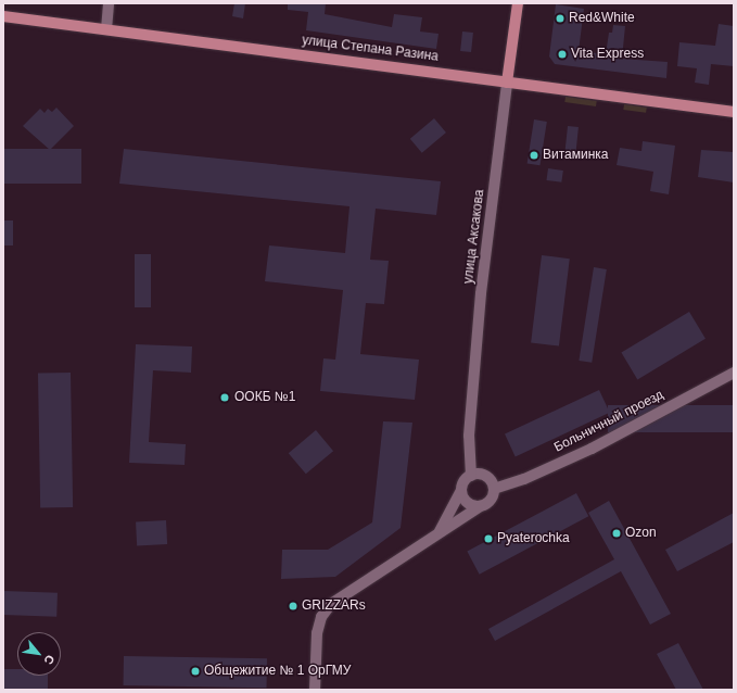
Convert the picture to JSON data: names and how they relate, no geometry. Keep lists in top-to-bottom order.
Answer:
{
  "streets": {
    "main road": ["улица Степана Разина", "улица Аксакова"],
    "street": ["Больничный проезд"]
  },
  "crossings": [
    ["улица Степана Разина", "улица Аксакова"],
    ["улица Аксакова", "Больничный проезд"]
  ],
  "places": [
    "Red&White",
    "Vita Express",
    "Витаминка",
    "ООКБ №1",
    "Ozon",
    "Pyaterochka",
    "GRIZZARs",
    "Общежитие № 1 ОрГМУ"
  ],
  "north": "bottom right"
}
